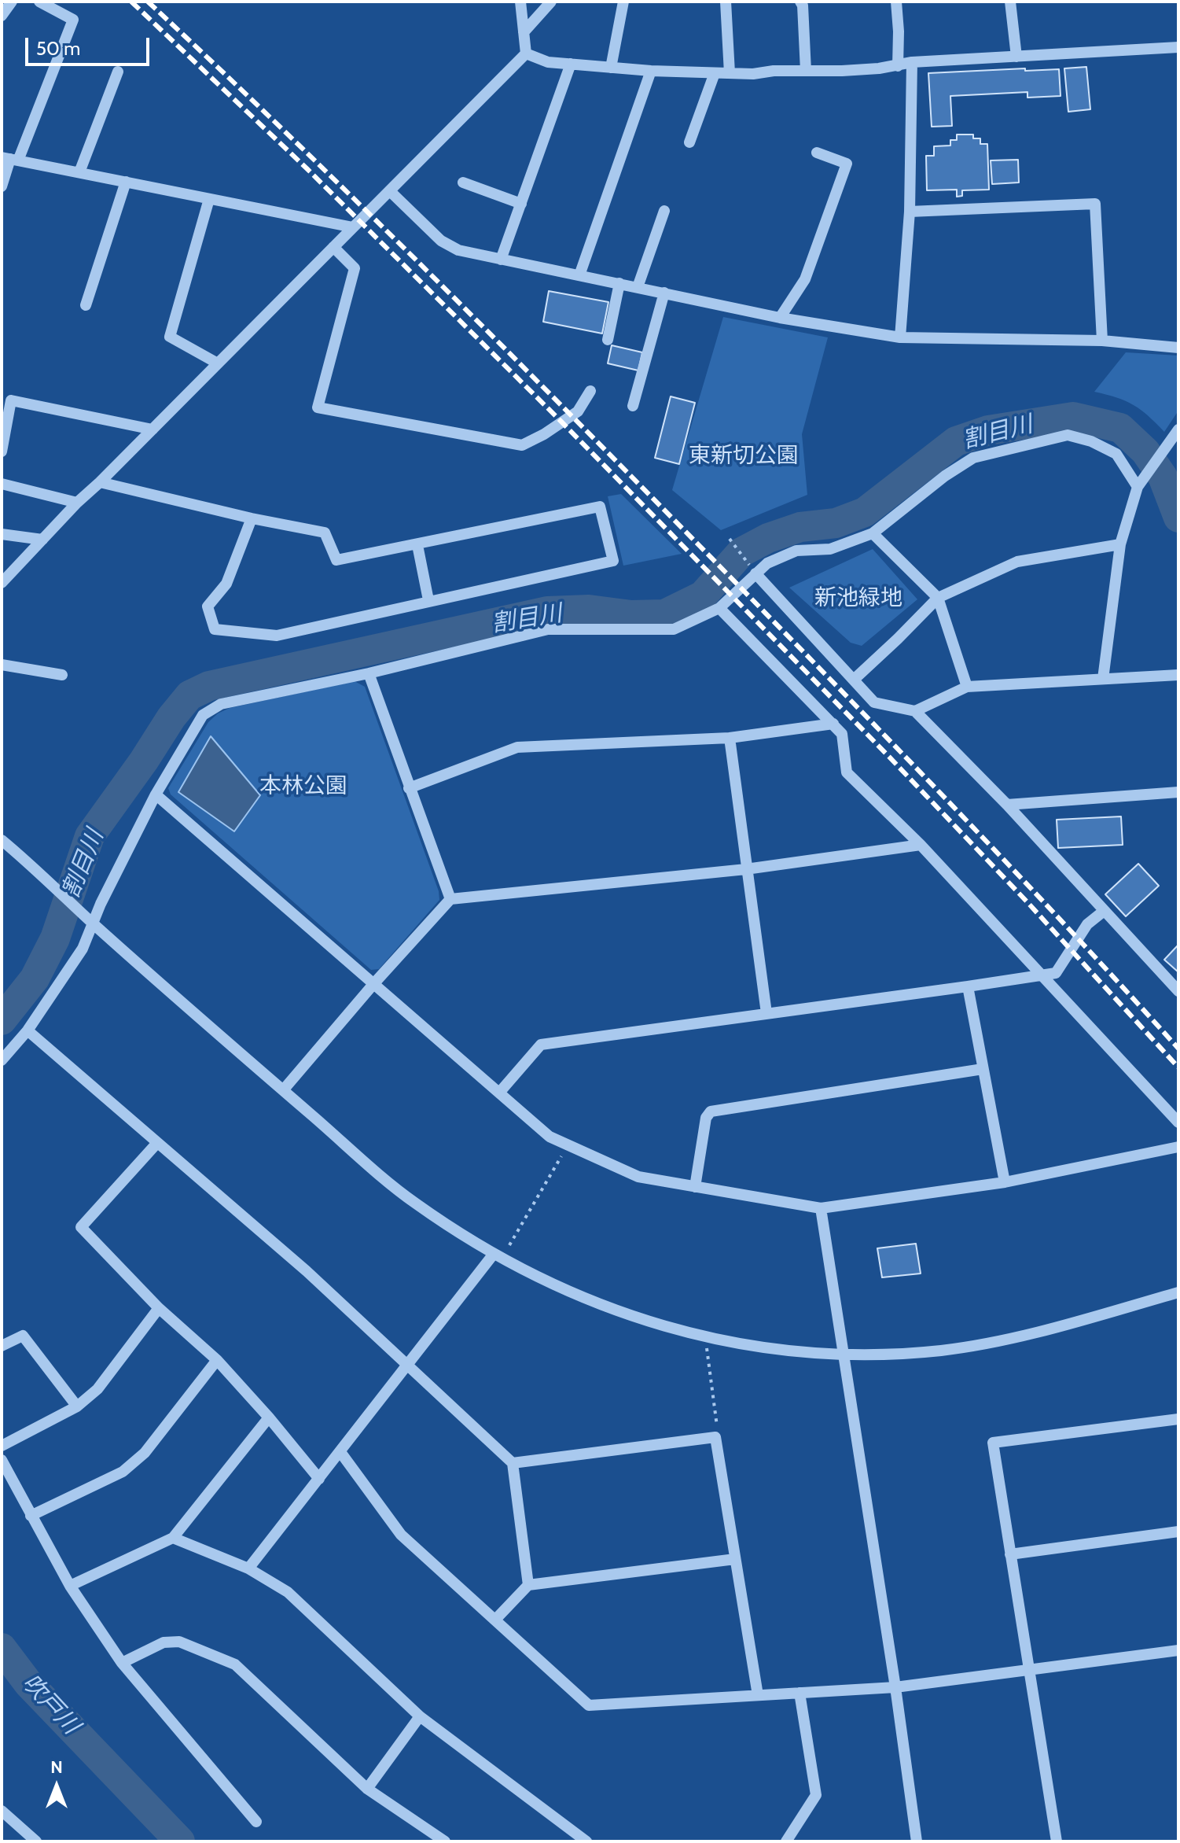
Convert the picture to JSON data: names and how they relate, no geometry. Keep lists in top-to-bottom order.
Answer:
{
  "water": ["割目川", "吹戸川"],
  "parks": ["東新切公園", "新池緑地", "本林公園"],
  "scale_bar": "50 m",
  "north": "top"
}
